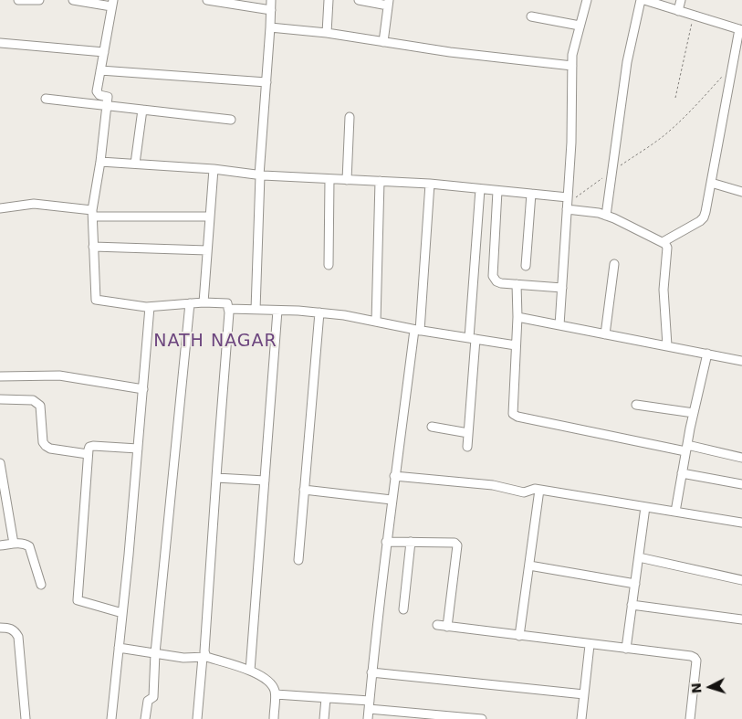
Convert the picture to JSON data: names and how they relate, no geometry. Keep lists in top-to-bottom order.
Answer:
{
  "districts": ["NATH NAGAR"],
  "north": "left"
}
